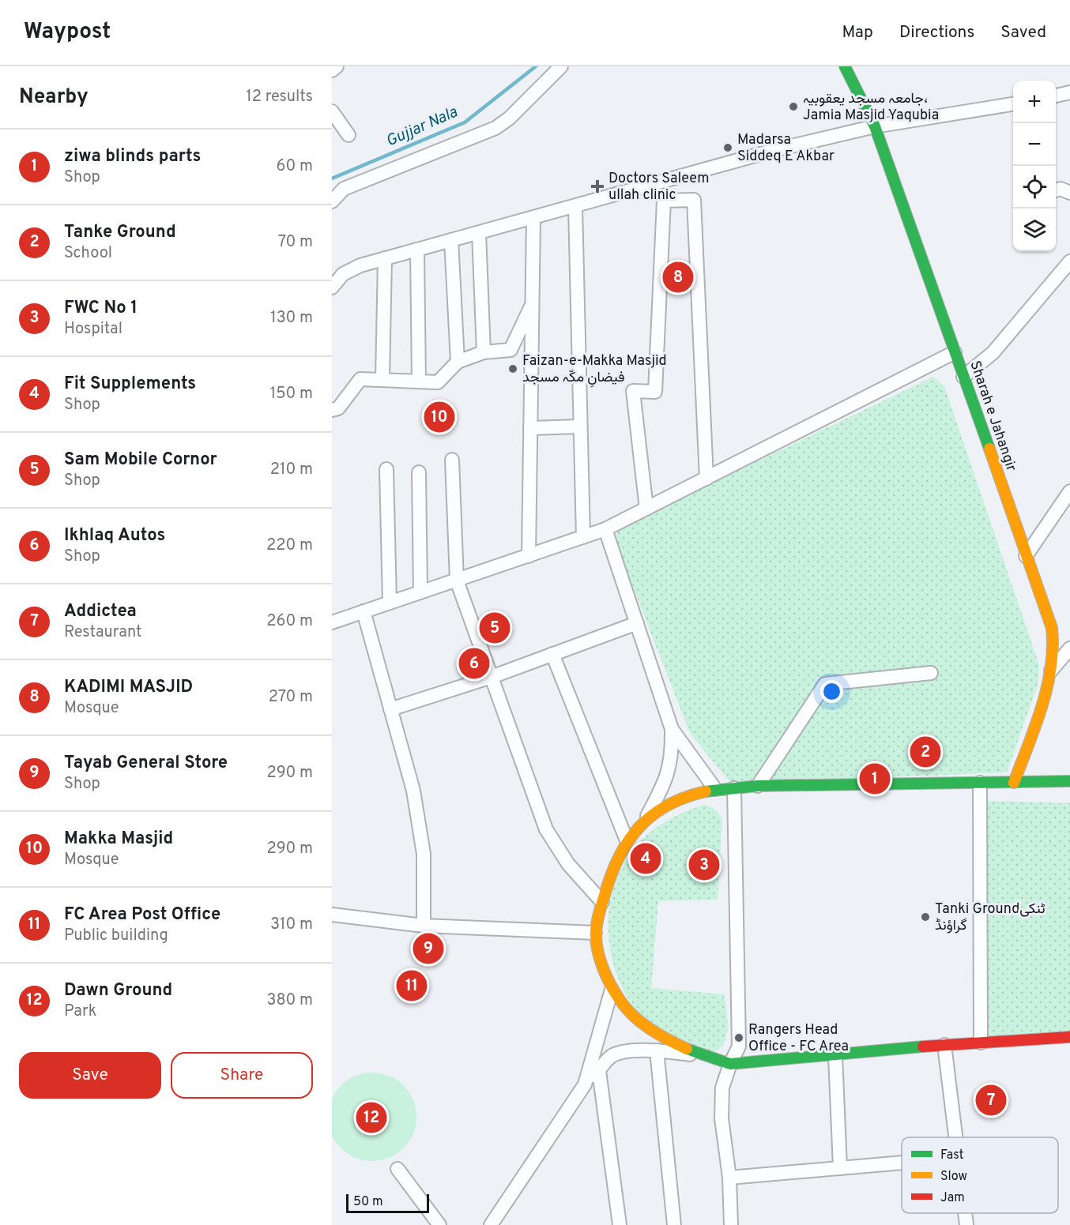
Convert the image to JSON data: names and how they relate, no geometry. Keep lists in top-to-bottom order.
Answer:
{
  "streets": {
    "street": ["Sharah e Jahangir"]
  },
  "water": ["Gujjar Nala"],
  "places": {
    "other": [
      "جامعہ مسجد یعقوبیہ، Jamia Masjid Yaqubia",
      "Madarsa Siddeq E Akbar",
      "Faizan-e-Makka Masjid فیضانِ مکّہ مسجد",
      "Tanki Groundٹنکی گراؤنڈ",
      "Rangers Head Office - FC Area"
    ],
    "health": ["Doctors Saleem ullah clinic"]
  },
  "legend": ["Fast", "Slow", "Jam"],
  "scale_bar": "50 m",
  "page": {
    "header": "Waypost",
    "nav": ["Map", "Directions", "Saved"],
    "heading": ["Nearby", "12 results"],
    "map_buttons": ["+", "−"],
    "list": [
      {
        "mark": "1",
        "name": "ziwa blinds parts",
        "note": "Shop",
        "value": "60 m"
      },
      {
        "mark": "2",
        "name": "Tanke Ground",
        "note": "School",
        "value": "70 m"
      },
      {
        "mark": "3",
        "name": "FWC No 1",
        "note": "Hospital",
        "value": "130 m"
      },
      {
        "mark": "4",
        "name": "Fit Supplements",
        "note": "Shop",
        "value": "150 m"
      },
      {
        "mark": "5",
        "name": "Sam Mobile Cornor",
        "note": "Shop",
        "value": "210 m"
      },
      {
        "mark": "6",
        "name": "Ikhlaq Autos",
        "note": "Shop",
        "value": "220 m"
      },
      {
        "mark": "7",
        "name": "Addictea",
        "note": "Restaurant",
        "value": "260 m"
      },
      {
        "mark": "8",
        "name": "KADIMI MASJID",
        "note": "Mosque",
        "value": "270 m"
      },
      {
        "mark": "9",
        "name": "Tayab General Store",
        "note": "Shop",
        "value": "290 m"
      },
      {
        "mark": "10",
        "name": "Makka Masjid",
        "note": "Mosque",
        "value": "290 m"
      },
      {
        "mark": "11",
        "name": "FC Area Post Office",
        "note": "Public building",
        "value": "310 m"
      },
      {
        "mark": "12",
        "name": "Dawn Ground",
        "note": "Park",
        "value": "380 m"
      }
    ],
    "pins": [
      "8",
      "10",
      "5",
      "6",
      "2",
      "1",
      "4",
      "3",
      "9",
      "11",
      "7",
      "12"
    ],
    "buttons": ["Save", "Share"],
    "scale": "50 m"
  }
}
